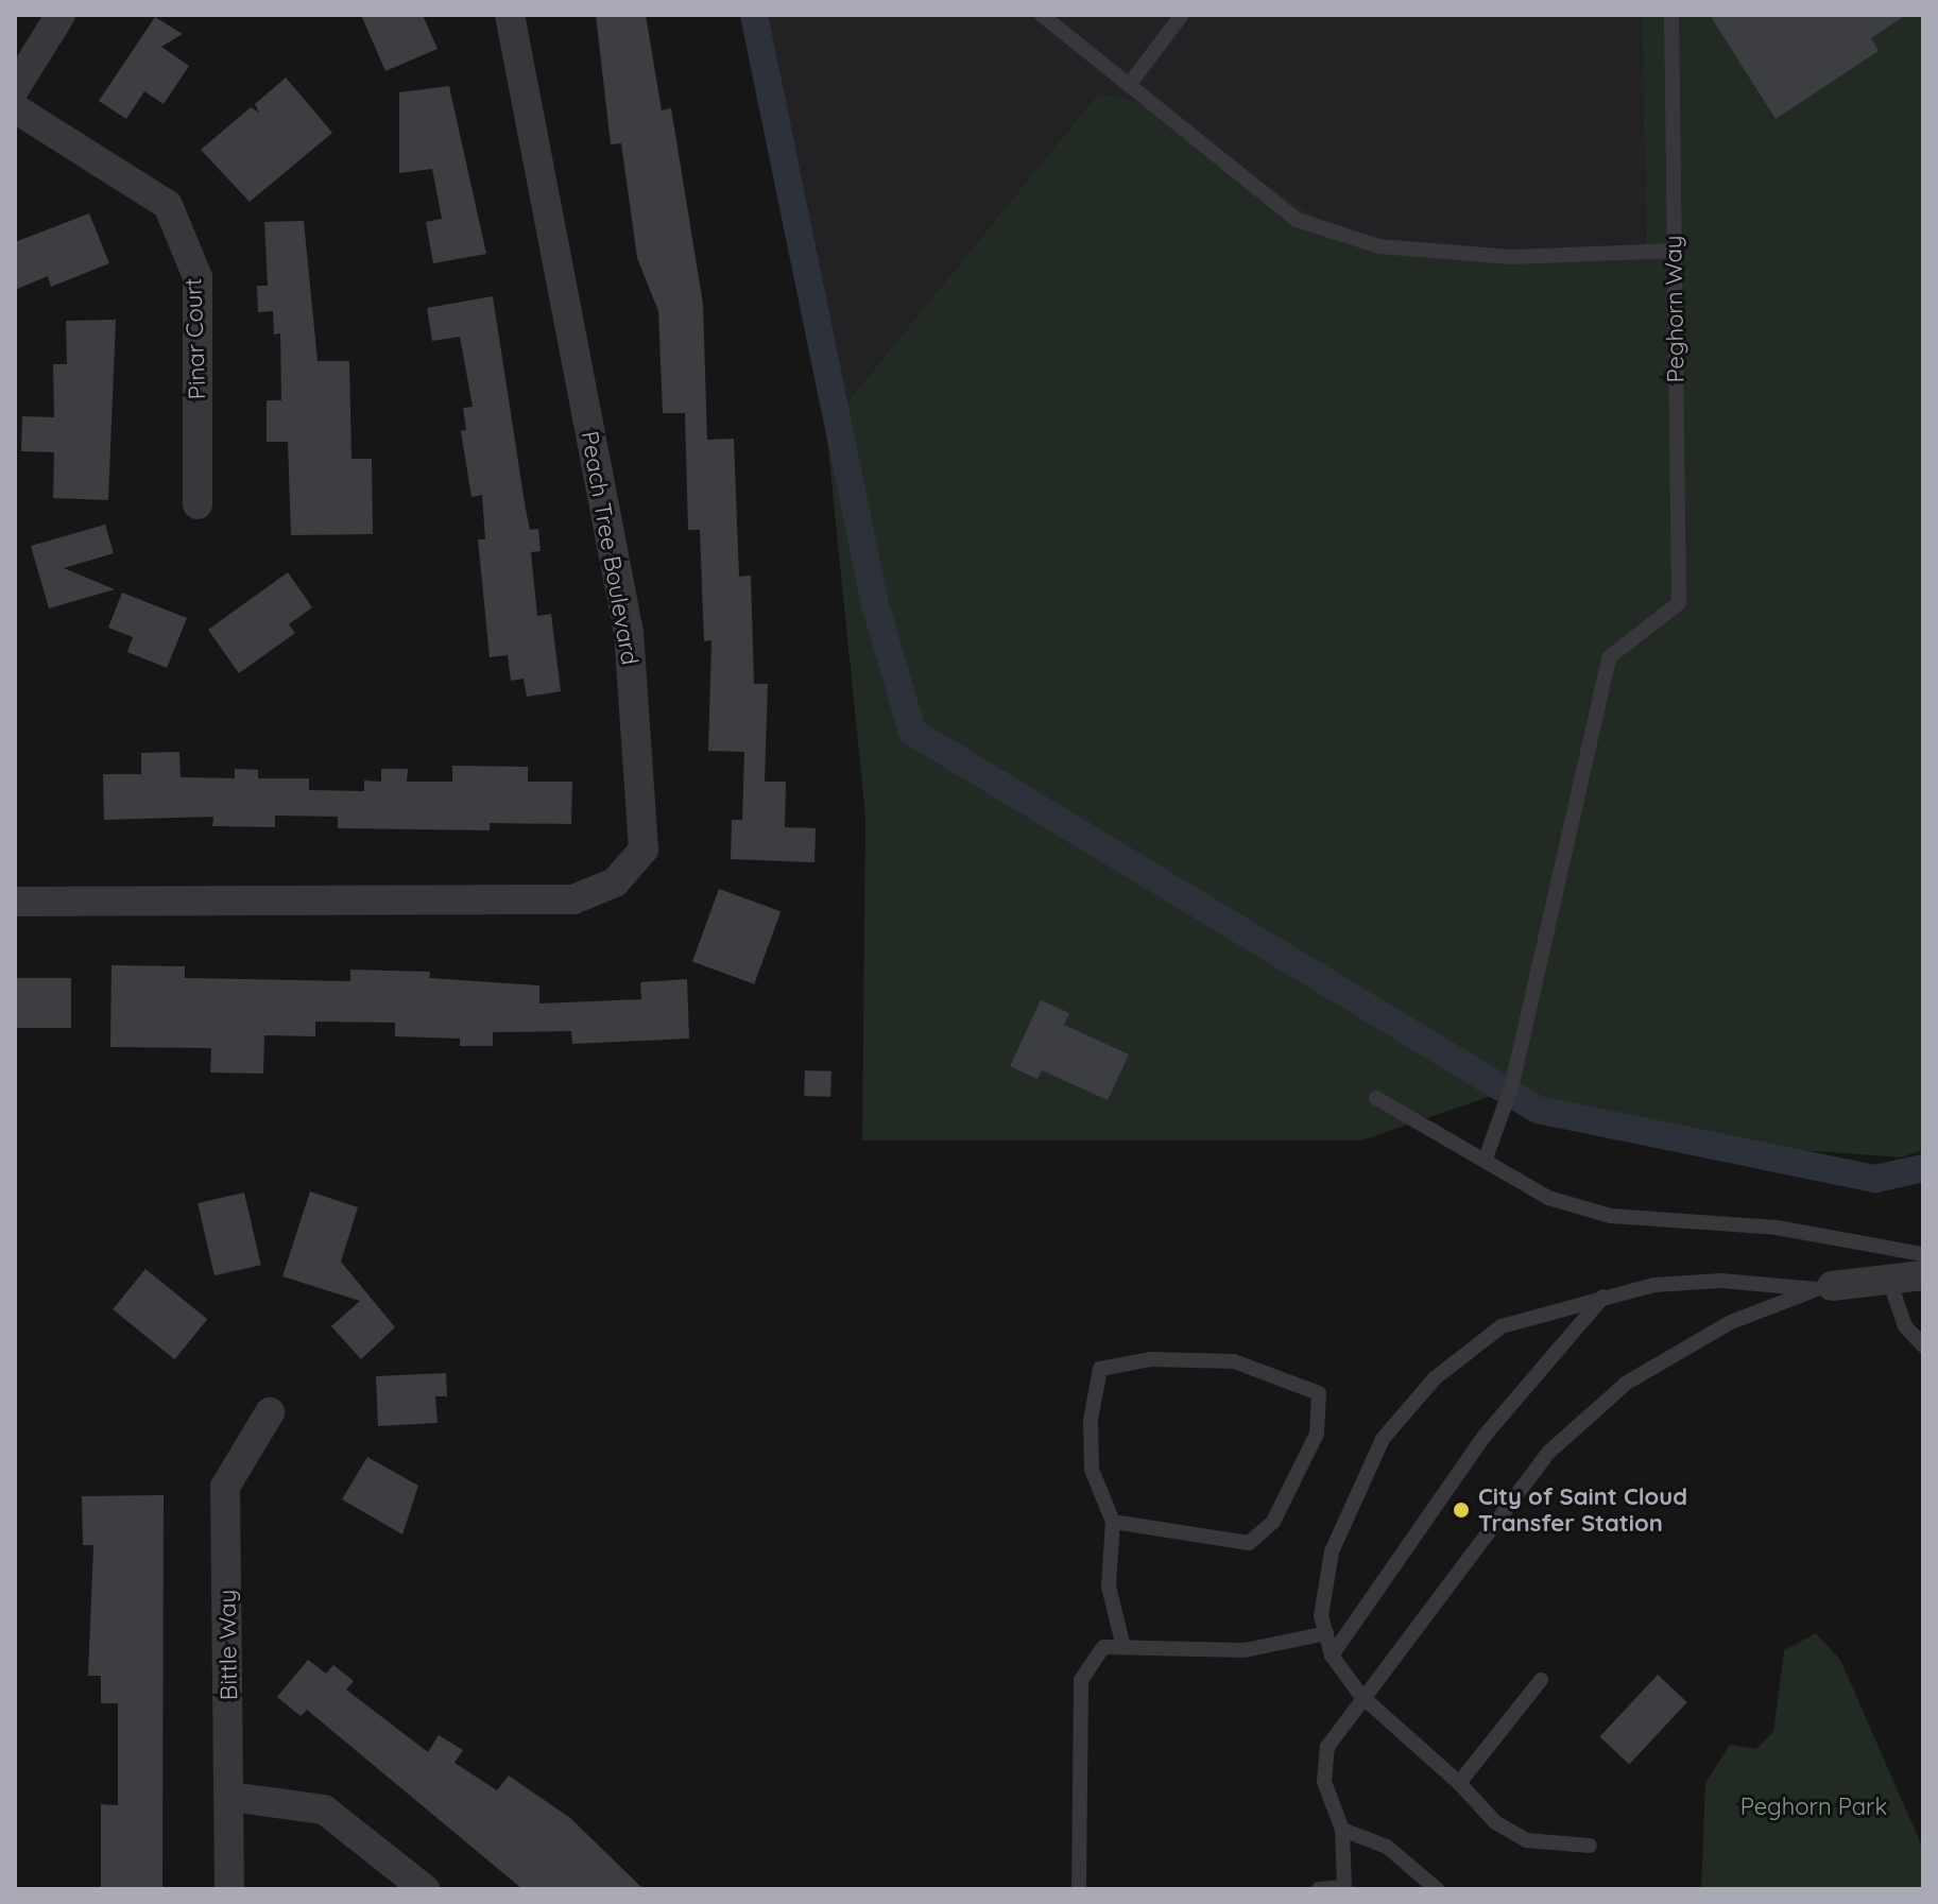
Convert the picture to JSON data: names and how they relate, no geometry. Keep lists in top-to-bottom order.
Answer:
{
  "streets": {
    "street": ["Pinar Court", "Peach Tree Boulevard", "Bittle Way"],
    "lane": ["Peghorn Way"]
  },
  "parks": ["Peghorn Park"],
  "places": ["City of Saint Cloud Transfer Station"]
}
